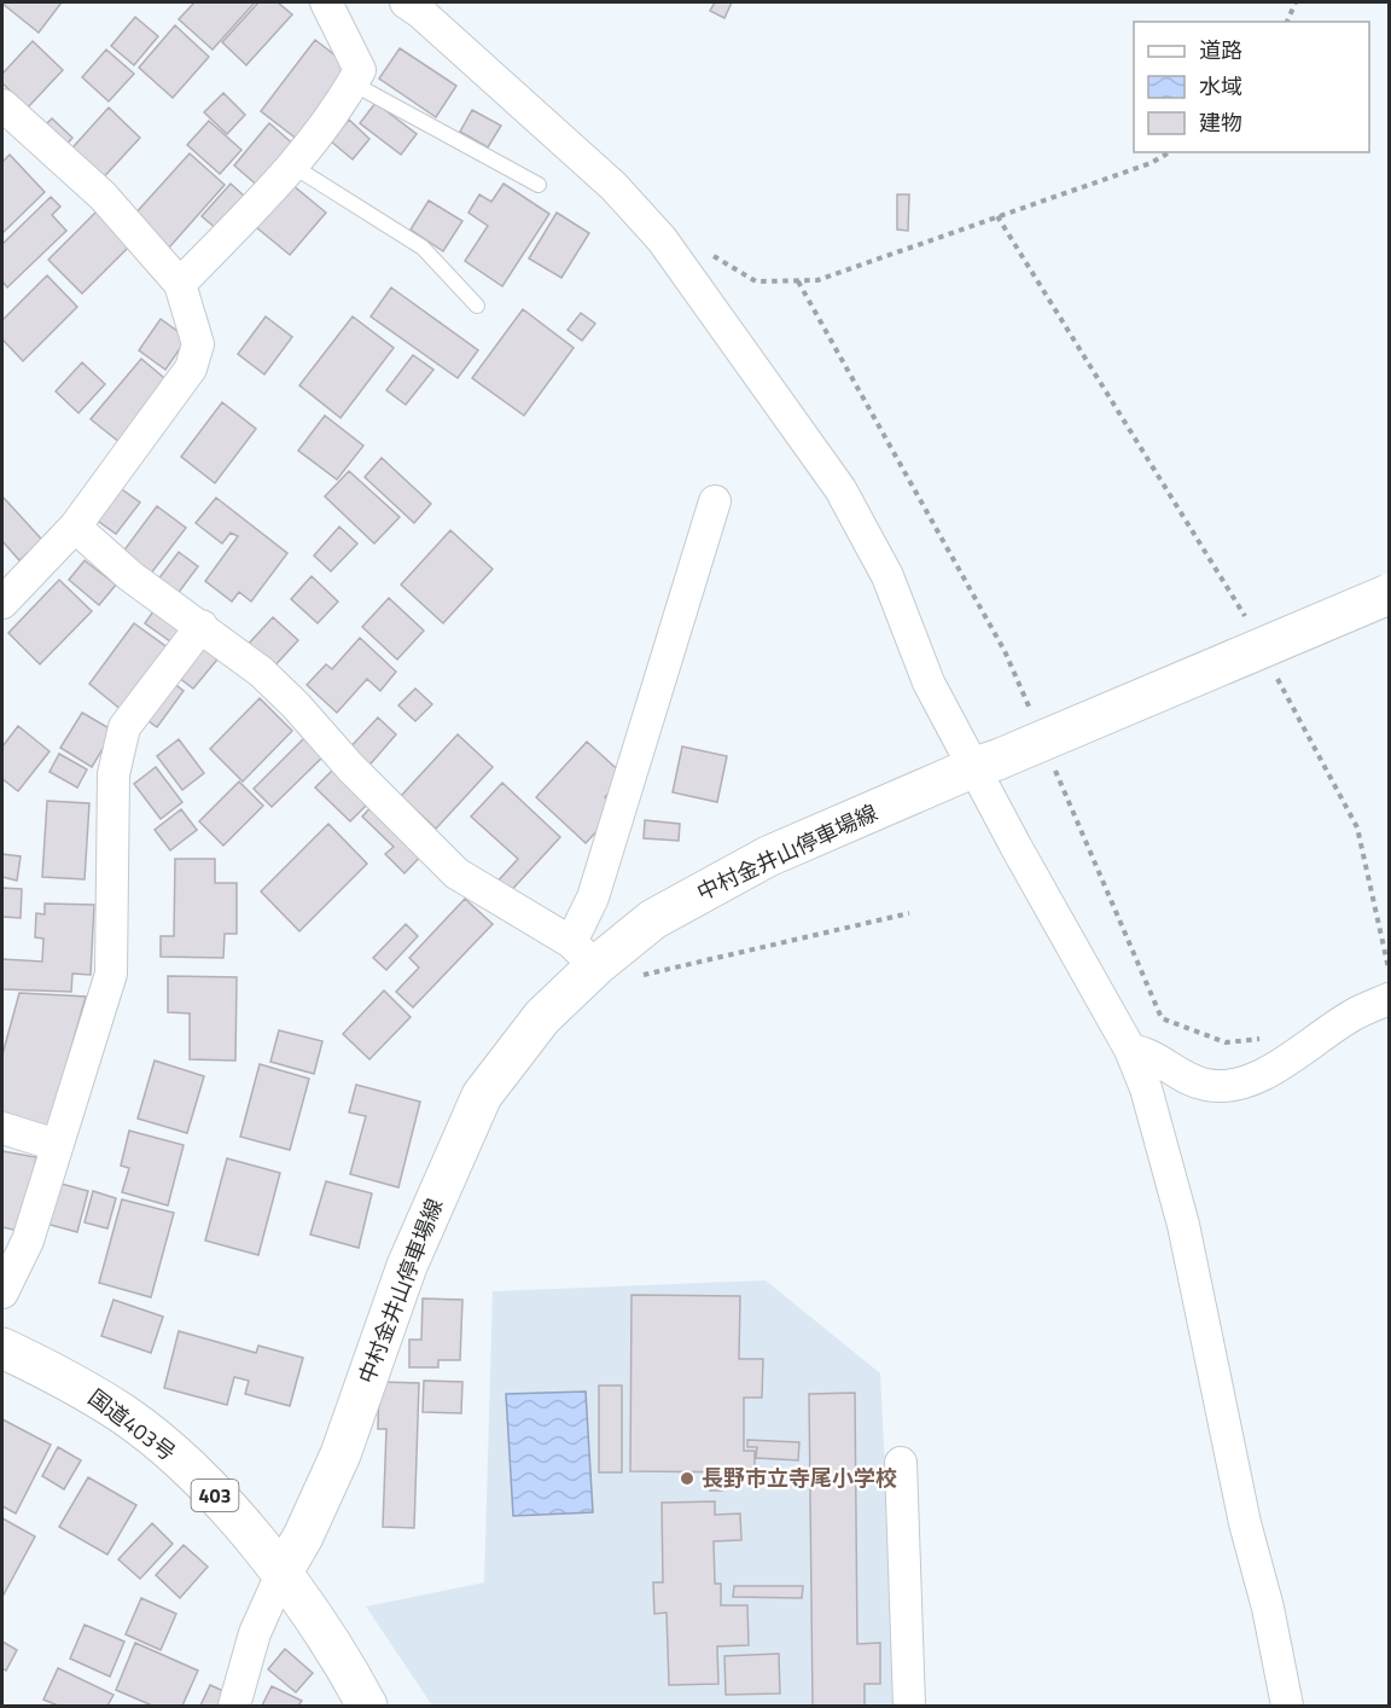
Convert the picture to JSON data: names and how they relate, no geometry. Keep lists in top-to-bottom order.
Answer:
{
  "streets": {
    "main road": ["中村金井山停車場線", "国道403号", "403"]
  },
  "crossings": [
    ["中村金井山停車場線", "国道403号"]
  ],
  "places": ["長野市立寺尾小学校"],
  "legend": ["道路", "水域", "建物"]
}
